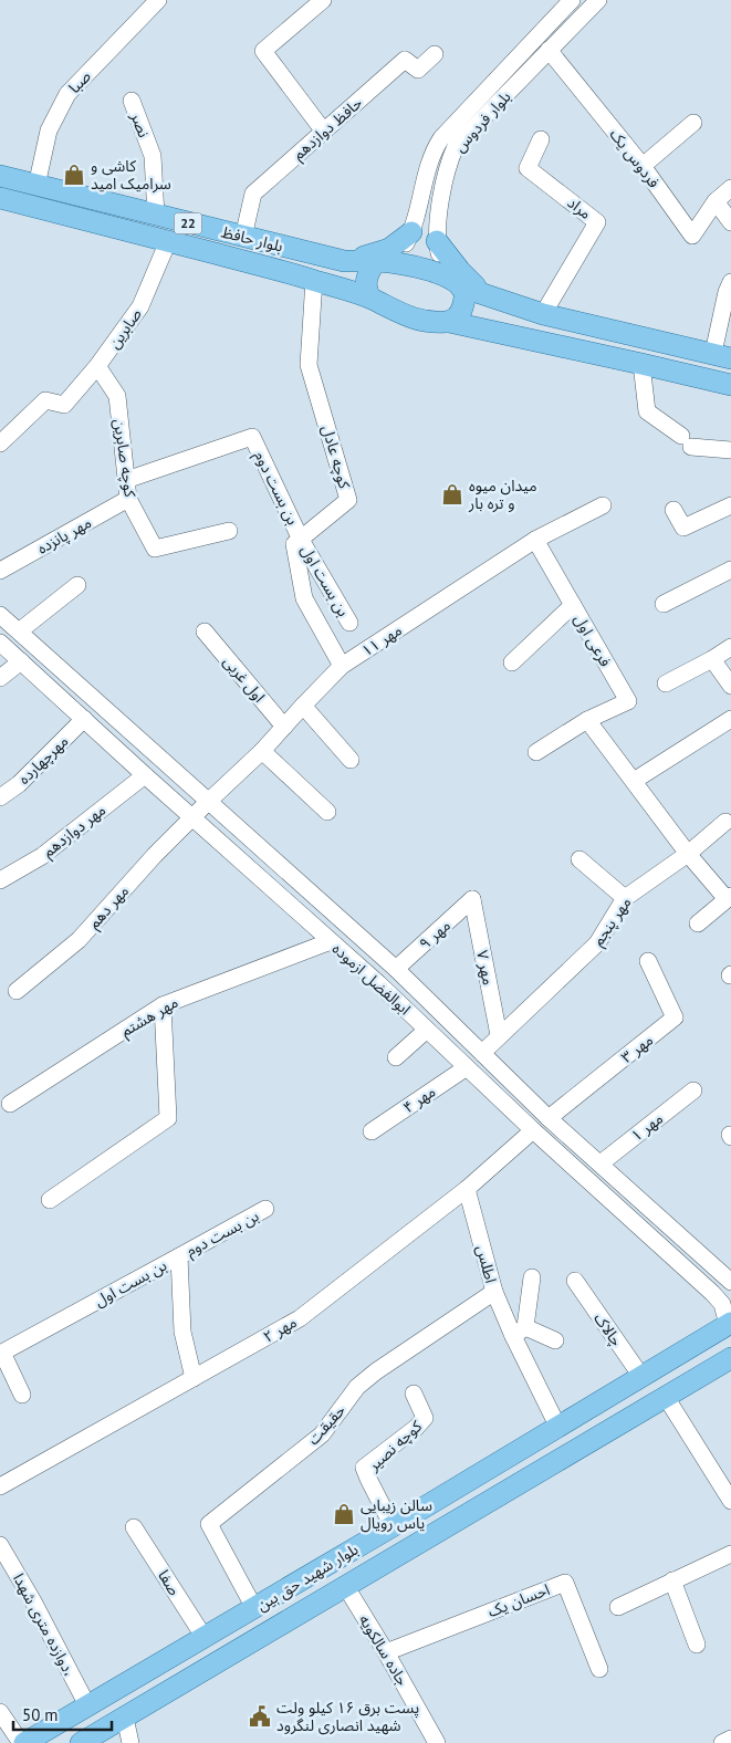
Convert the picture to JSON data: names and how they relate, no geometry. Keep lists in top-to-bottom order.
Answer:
{
  "streets": {
    "main road": ["22", "بلوار حافظ", "بلوار شهید حق بین"],
    "street": [
      "صبا",
      "بلوار فردوس",
      "نصر",
      "حافظ دوازدهم",
      "فردوس یک",
      "مراد",
      "صابرین",
      "کوچه عادل",
      "کوچه صابرین",
      "بن بست دوم",
      "مهر پانزده",
      "بن بست اول",
      "مهر ۱۱",
      "فرعی اول",
      "اول غربی",
      "مهرچهارده",
      "مهر دوازدهم",
      "مهر دهم",
      "مهر پنجم",
      "مهر ۹",
      "مهر ۷",
      "ابوالفضل ازموده",
      "مهر هشتم",
      "مهر ۳",
      "مهر ۴",
      "مهر ۱",
      "اطلس",
      "مهر ۲",
      "چالاک",
      "حقیقت",
      "کوچه نصیر",
      "صفا",
      "احسان یک",
      "دوازده متری شهدا،",
      "جاده سالکویه"
    ]
  },
  "crossings": [
    ["صبا", "بلوار حافظ"],
    ["بلوار فردوس", "فردوس یک"],
    ["بلوار فردوس", "22"],
    ["بلوار فردوس", "بلوار حافظ"],
    ["نصر", "بلوار حافظ"],
    ["حافظ دوازدهم", "بلوار حافظ"],
    ["مراد", "22"],
    ["22", "بلوار حافظ"],
    ["بلوار حافظ", "صابرین"],
    ["بلوار حافظ", "کوچه عادل"],
    ["صابرین", "کوچه صابرین"],
    ["کوچه عادل", "بن بست دوم"],
    ["کوچه عادل", "بن بست اول"],
    ["کوچه صابرین", "بن بست دوم"],
    ["کوچه صابرین", "مهر پانزده"],
    ["بن بست دوم", "بن بست اول"],
    ["بن بست اول", "مهر ۲"],
    ["مهر ۱۱", "فرعی اول"],
    ["مهر ۱۱", "اول غربی"],
    ["مهر ۱۱", "مهر دهم"],
    ["مهر ۱۱", "ابوالفضل ازموده"],
    ["مهرچهارده", "ابوالفضل ازموده"],
    ["مهر دوازدهم", "ابوالفضل ازموده"],
    ["مهر دهم", "ابوالفضل ازموده"],
    ["مهر پنجم", "مهر ۷"],
    ["مهر پنجم", "ابوالفضل ازموده"],
    ["مهر ۹", "مهر ۷"],
    ["مهر ۹", "ابوالفضل ازموده"],
    ["ابوالفضل ازموده", "مهر هشتم"],
    ["ابوالفضل ازموده", "مهر ۳"],
    ["ابوالفضل ازموده", "مهر ۴"],
    ["ابوالفضل ازموده", "مهر ۱"],
    ["ابوالفضل ازموده", "مهر ۲"],
    ["ابوالفضل ازموده", "بلوار شهید حق بین"],
    ["اطلس", "مهر ۲"],
    ["اطلس", "حقیقت"],
    ["اطلس", "بلوار شهید حق بین"],
    ["چالاک", "بلوار شهید حق بین"],
    ["حقیقت", "بلوار شهید حق بین"],
    ["کوچه نصیر", "بلوار شهید حق بین"],
    ["بلوار شهید حق بین", "صفا"],
    ["بلوار شهید حق بین", "دوازده متری شهدا،"],
    ["بلوار شهید حق بین", "جاده سالکویه"],
    ["احسان یک", "جاده سالکویه"]
  ],
  "places": {
    "shop": ["کاشی و سرامیک امید", "میدان میوه و تره بار", "سالن زیبایی یاس رویال"],
    "public building": ["پست برق ۱۶ کیلو ولت شهید انصاری لنگرود"]
  },
  "scale_bar": "50 m"
}
